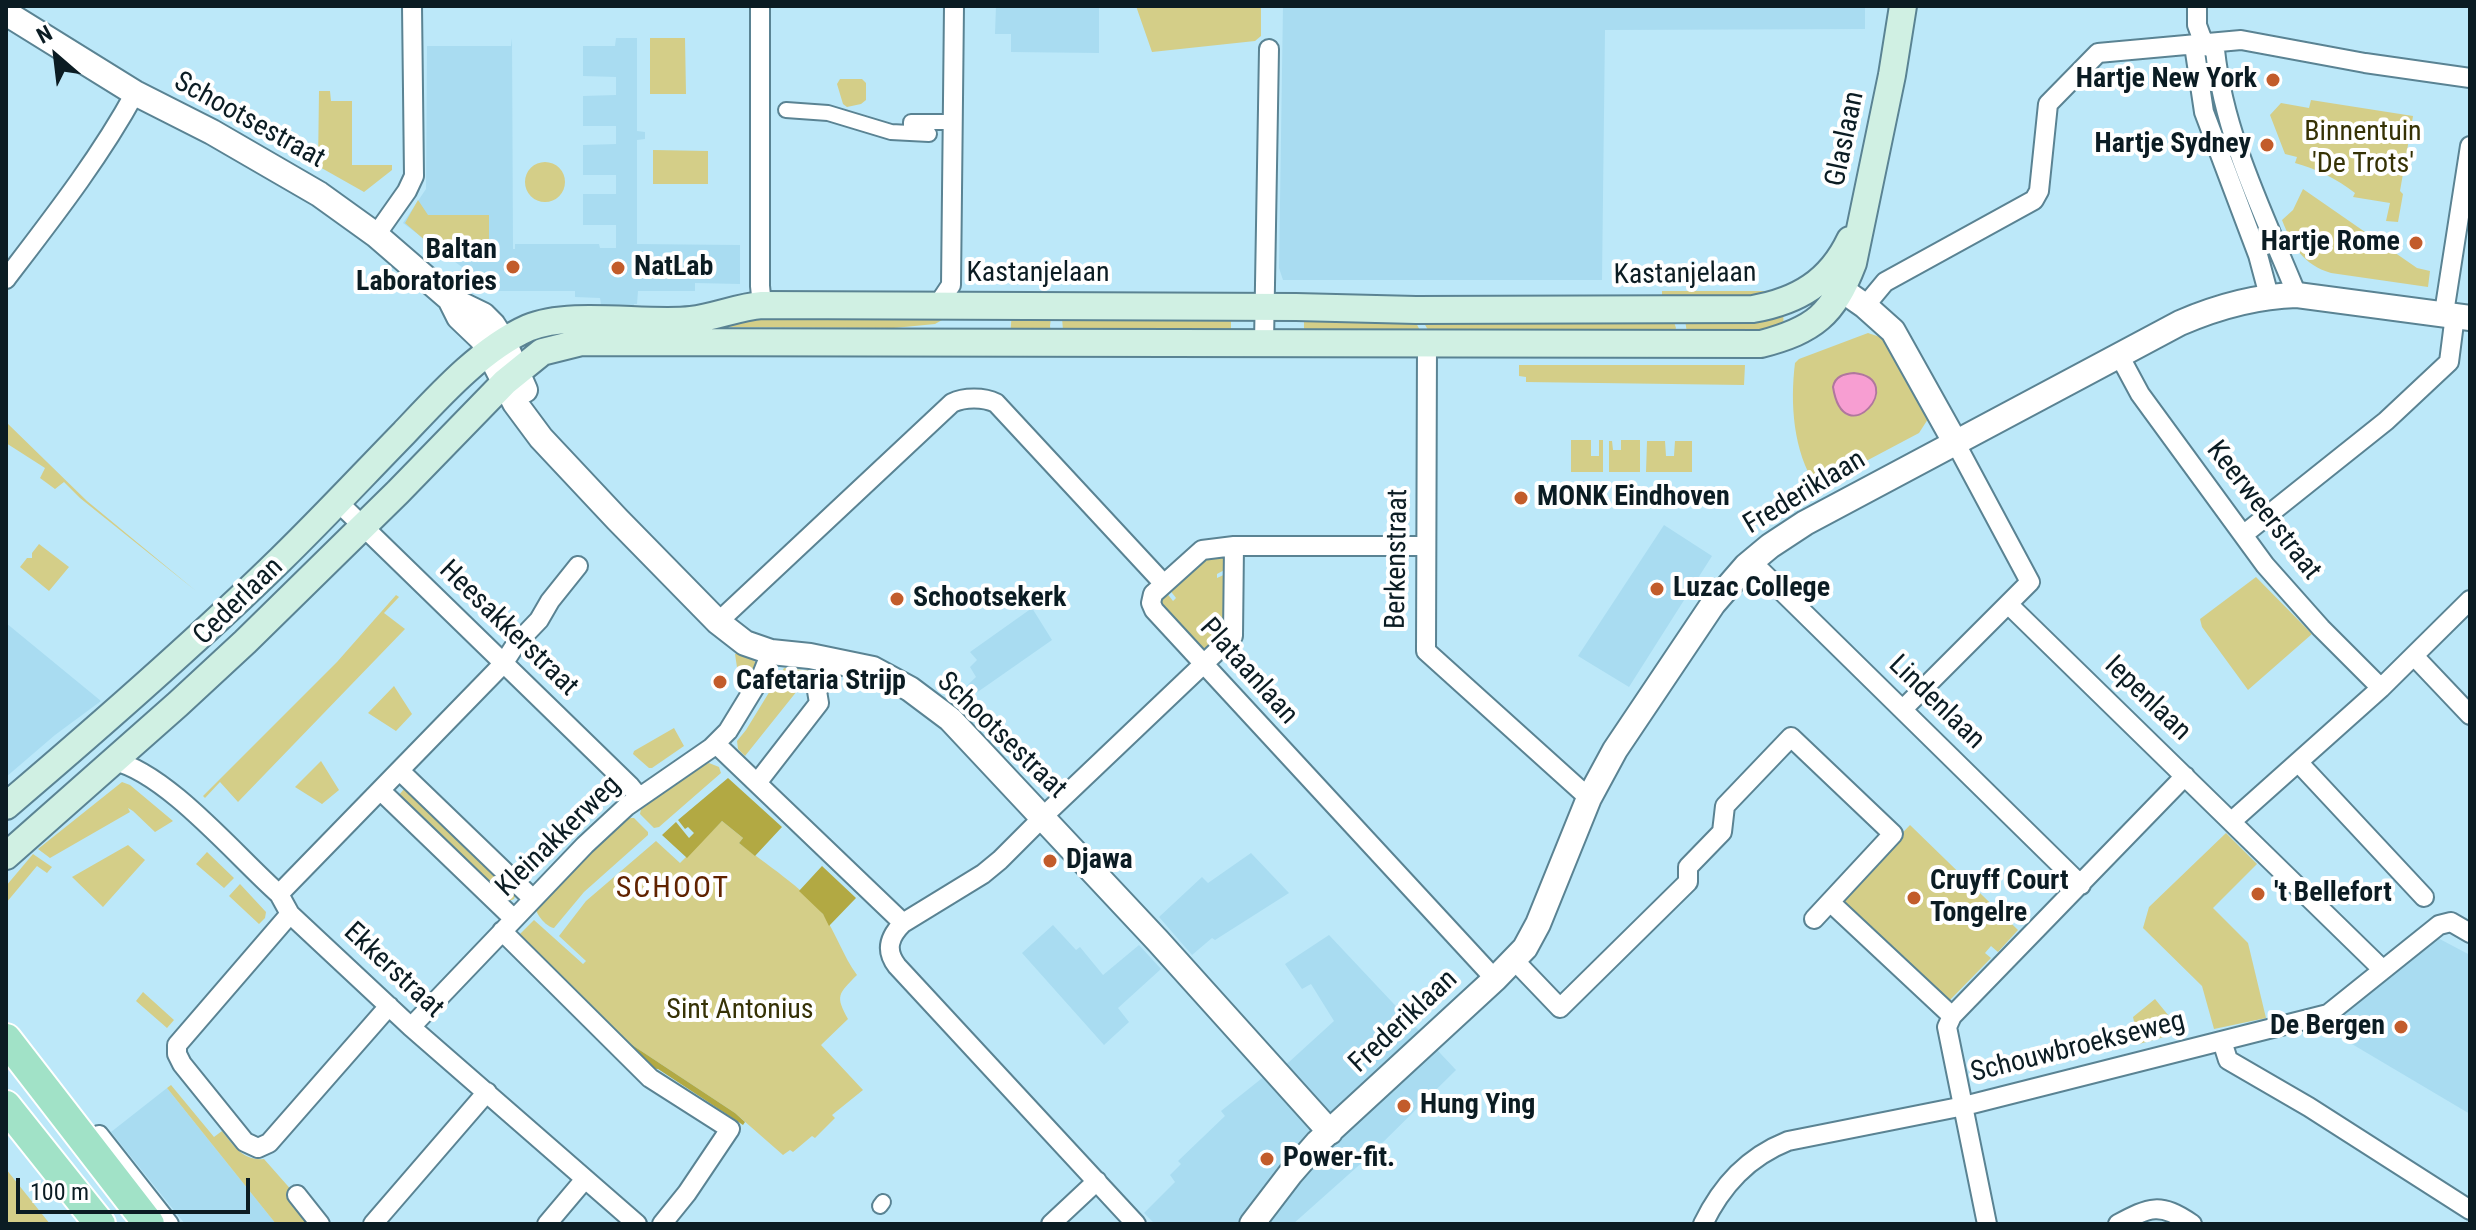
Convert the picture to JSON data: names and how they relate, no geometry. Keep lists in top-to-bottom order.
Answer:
{
  "streets": {
    "main road": ["Glaslaan", "Kastanjelaan", "Cederlaan"],
    "street": [
      "Schootsestraat",
      "Frederiklaan",
      "Keerweerstraat",
      "Berkenstraat",
      "Heesakkerstraat",
      "Plataanlaan",
      "Iepenlaan",
      "Lindenlaan",
      "Kleinakkerweg",
      "Ekkerstraat",
      "Schouwbroekseweg"
    ]
  },
  "crossings": [
    ["Schootsestraat", "Kastanjelaan"],
    ["Schootsestraat", "Frederiklaan"],
    ["Schootsestraat", "Cederlaan"],
    ["Schootsestraat", "Kleinakkerweg"],
    ["Glaslaan", "Kastanjelaan"],
    ["Kastanjelaan", "Cederlaan"],
    ["Frederiklaan", "Keerweerstraat"],
    ["Frederiklaan", "Berkenstraat"],
    ["Frederiklaan", "Plataanlaan"],
    ["Frederiklaan", "Lindenlaan"],
    ["Cederlaan", "Heesakkerstraat"],
    ["Cederlaan", "Ekkerstraat"],
    ["Heesakkerstraat", "Kleinakkerweg"],
    ["Iepenlaan", "Schouwbroekseweg"],
    ["Kleinakkerweg", "Ekkerstraat"]
  ],
  "districts": ["SCHOOT"],
  "parks": ["Binnentuin 'De Trots'", "Sint Antonius"],
  "places": [
    "Hartje New York",
    "Hartje Sydney",
    "Hartje Rome",
    "Baltan Laboratories",
    "NatLab",
    "MONK Eindhoven",
    "Luzac College",
    "Schootsekerk",
    "Cafetaria Strijp",
    "Djawa",
    "'t Bellefort",
    "Cruyff Court Tongelre",
    "De Bergen",
    "Hung Ying",
    "Power-fit."
  ],
  "scale_bar": "100 m",
  "north": "top left"
}
